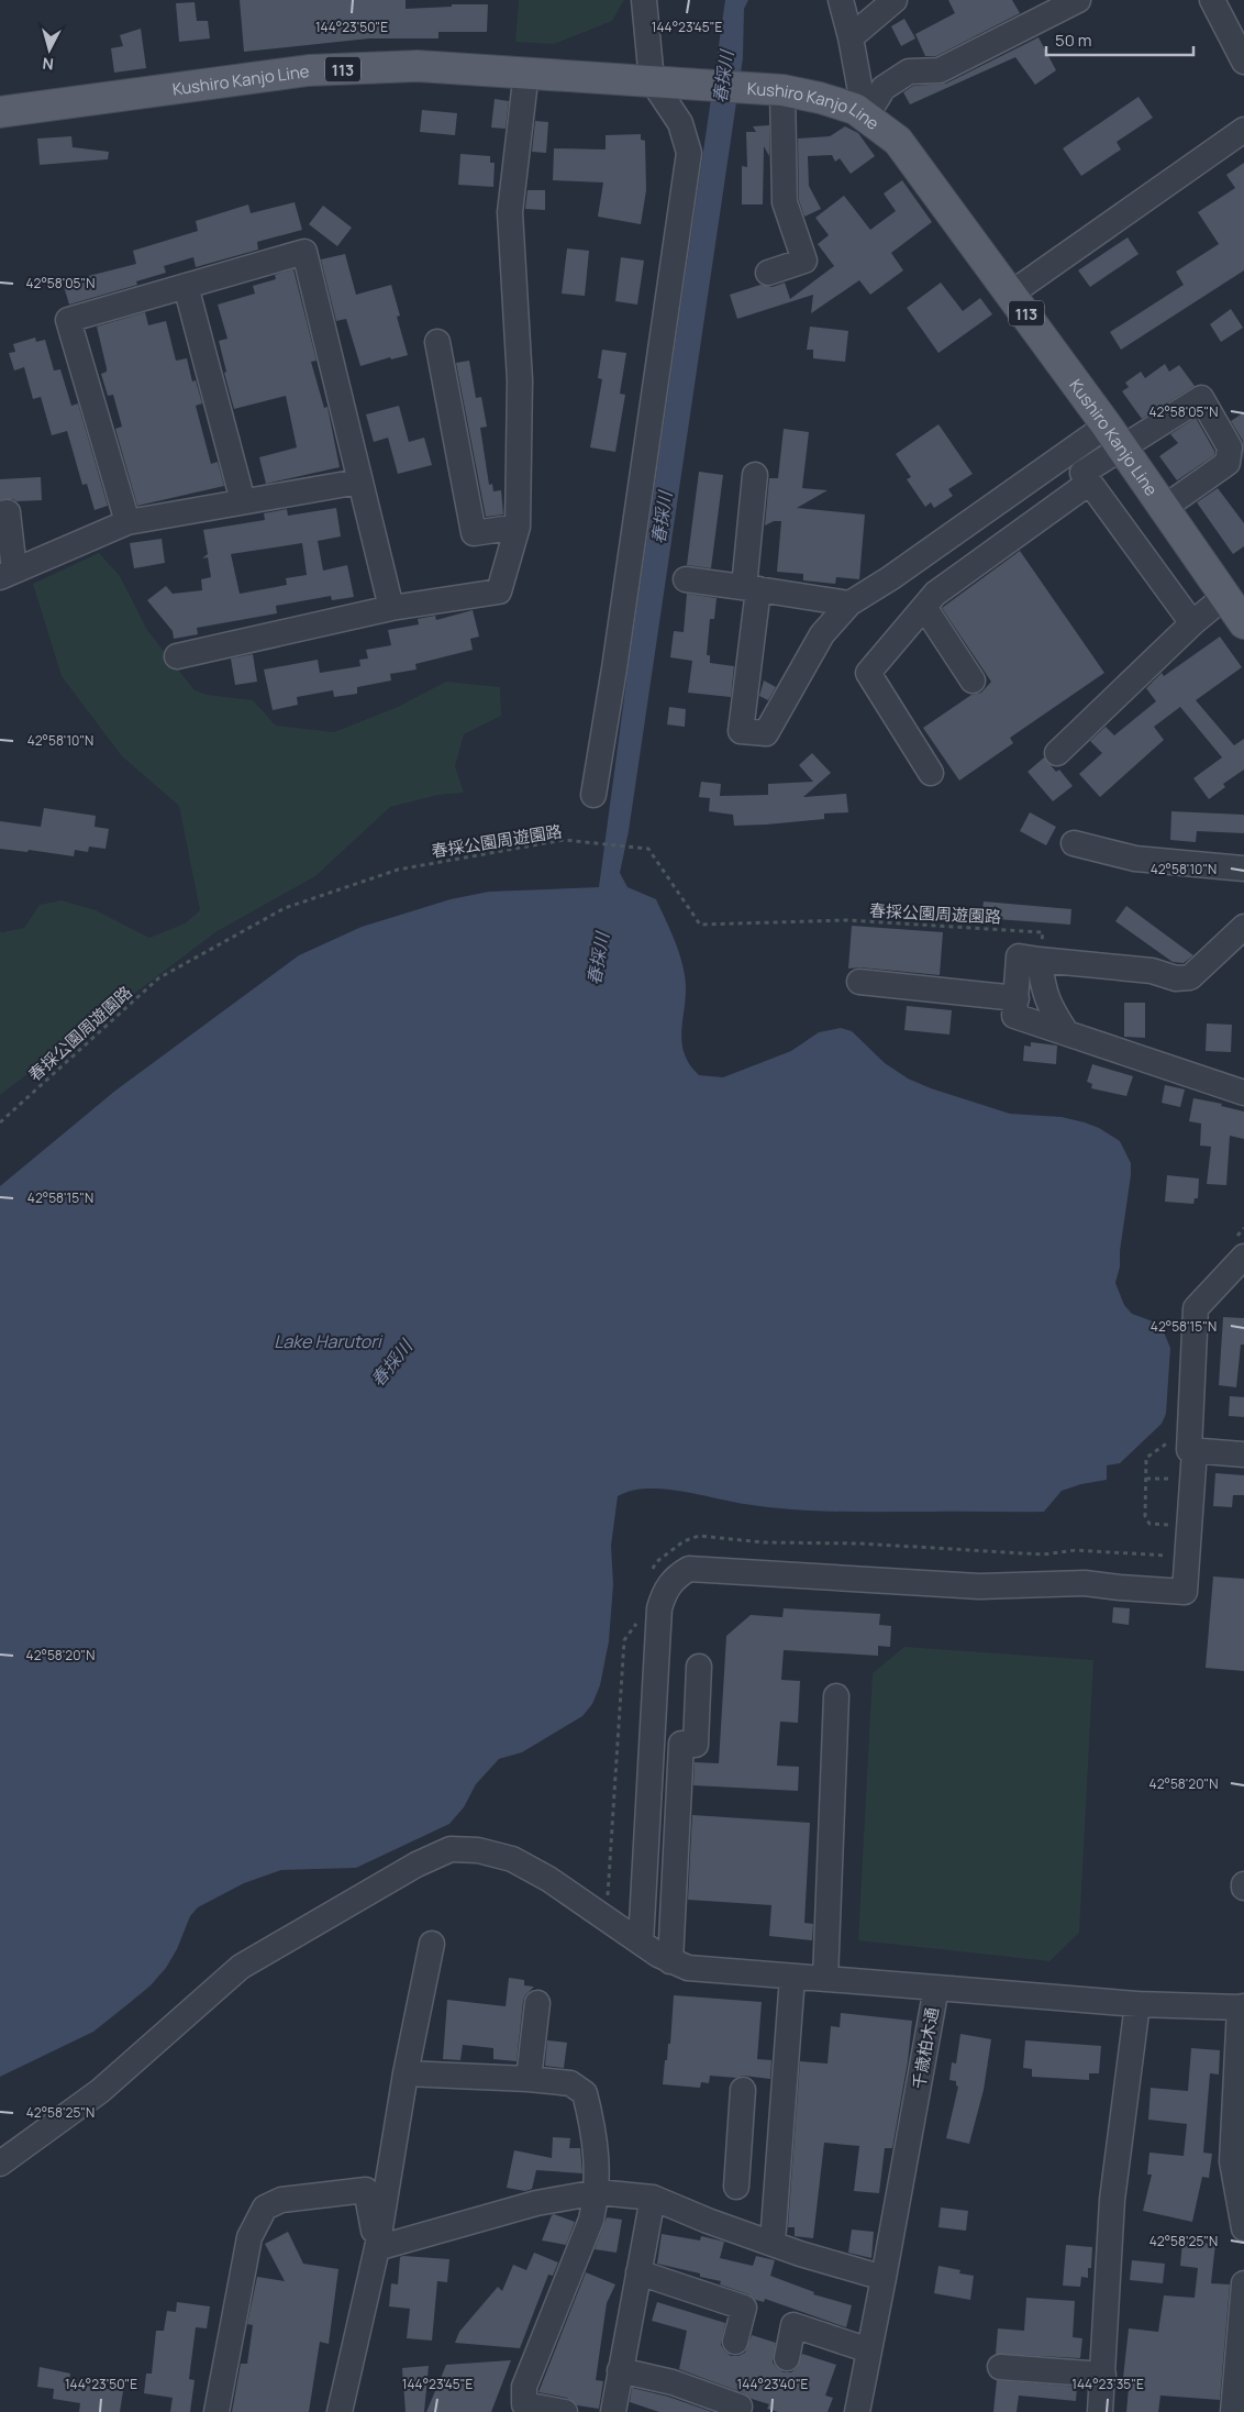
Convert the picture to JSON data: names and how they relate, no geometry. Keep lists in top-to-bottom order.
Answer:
{
  "streets": {
    "main road": ["113", "Kushiro Kanjo Line"],
    "street": ["千歳柏木通"],
    "path": ["春採公園周遊園路"]
  },
  "water": ["春採川", "Lake Harutori"],
  "scale_bar": "50 m",
  "north": "bottom",
  "coordinates": [
    "144°23'50\"E",
    "144°23'45\"E",
    "42°58'05\"N",
    "42°58'10\"N",
    "42°58'15\"N",
    "42°58'20\"N",
    "42°58'25\"N",
    "144°23'40\"E",
    "144°23'35\"E"
  ]
}
